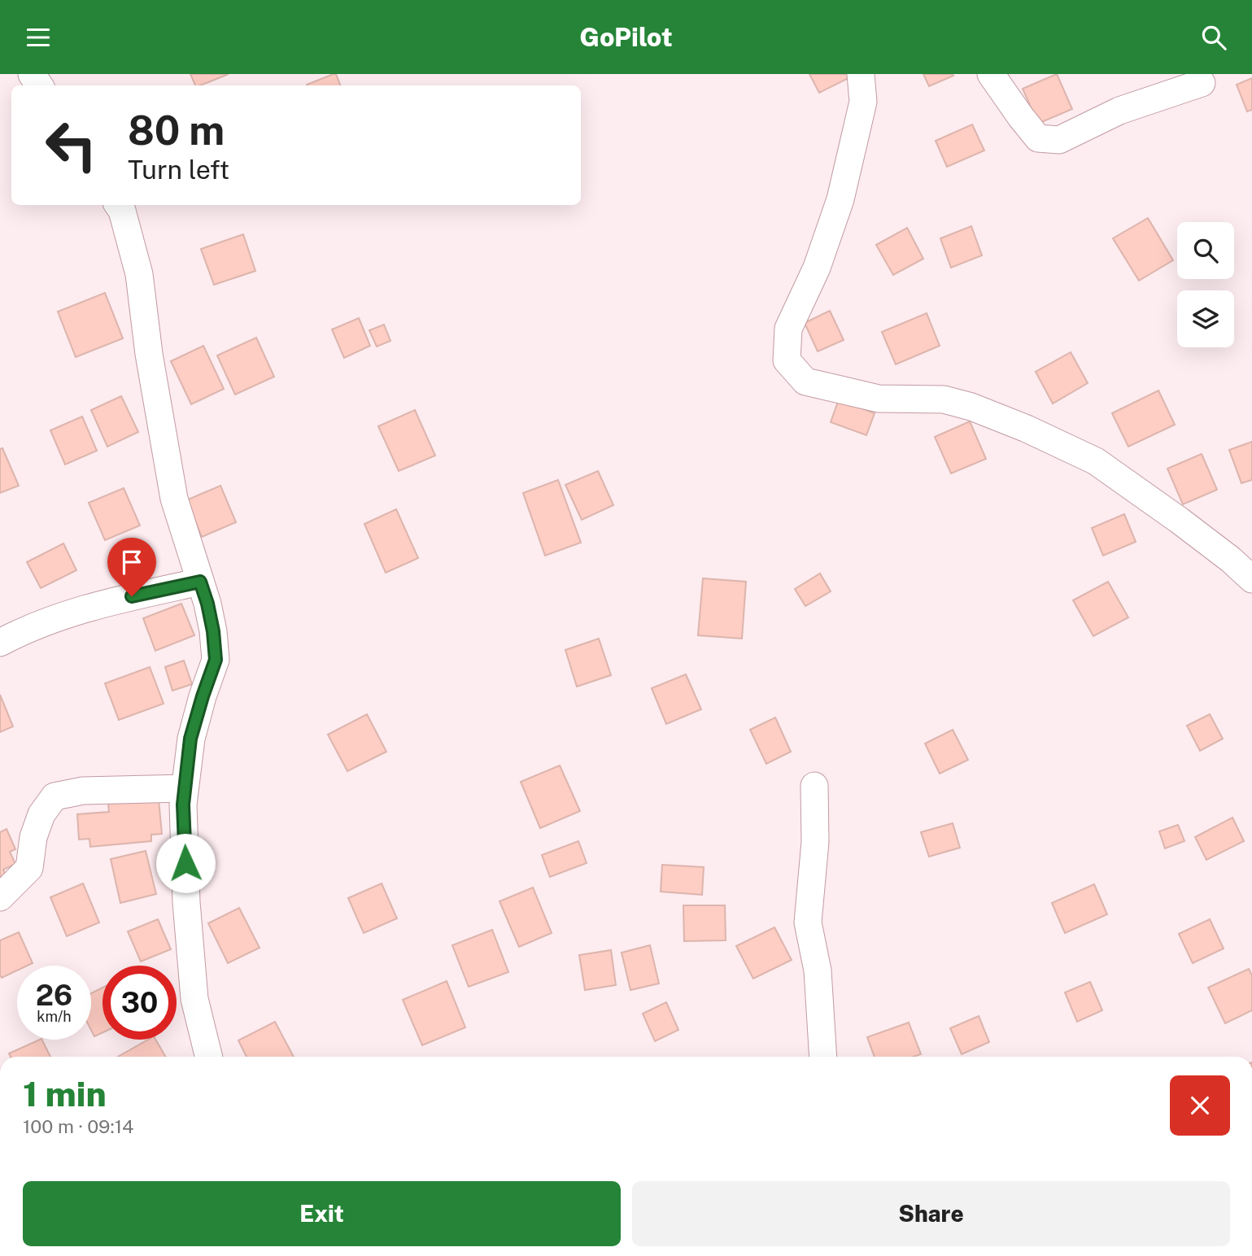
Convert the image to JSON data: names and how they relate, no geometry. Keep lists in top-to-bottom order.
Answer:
{
  "page": {
    "header": "GoPilot",
    "turn": ["80 m", "Turn left"],
    "speed": "26 km/h",
    "limit": "30",
    "heading": ["1 min", "100 m · 09:14"],
    "buttons": ["Exit", "Share"]
  }
}
